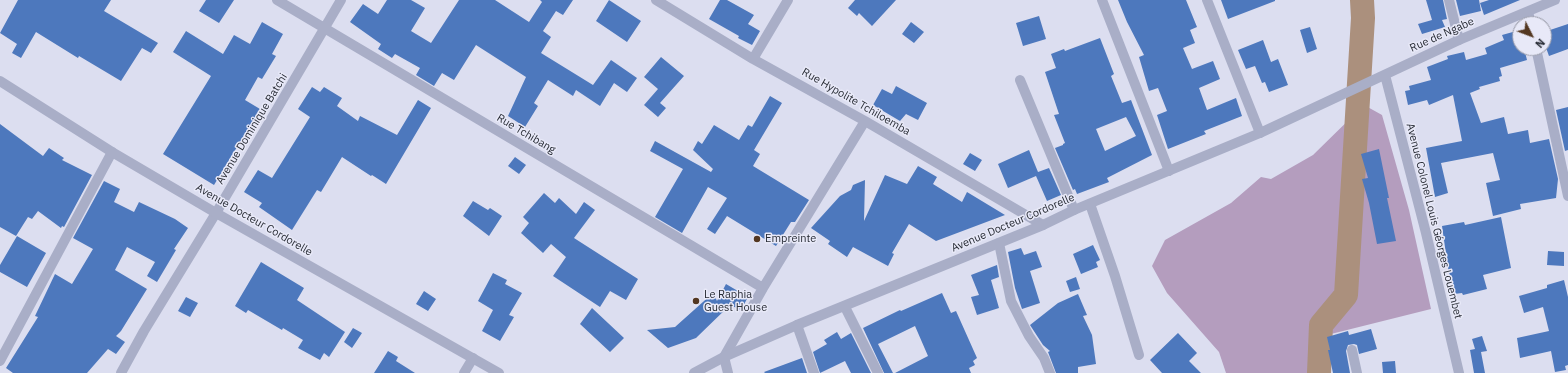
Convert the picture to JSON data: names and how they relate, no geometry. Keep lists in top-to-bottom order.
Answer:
{
  "streets": {
    "street": [
      "Rue de Ngabe",
      "Rue Hypolite Tchiloemba",
      "Avenue Dominique Batchi",
      "Rue Tchibang",
      "Avenue Docteur Cordorelle",
      "Avenue Colonel Louis Géorges Louembet"
    ]
  },
  "crossings": [
    ["Rue de Ngabe", "Avenue Docteur Cordorelle"],
    ["Rue de Ngabe", "Avenue Colonel Louis Géorges Louembet"],
    ["Rue Hypolite Tchiloemba", "Avenue Docteur Cordorelle"],
    ["Avenue Dominique Batchi", "Rue Tchibang"],
    ["Avenue Dominique Batchi", "Avenue Docteur Cordorelle"]
  ],
  "places": ["Empreinte", "Le Raphia Guest House"],
  "north": "bottom right"
}
